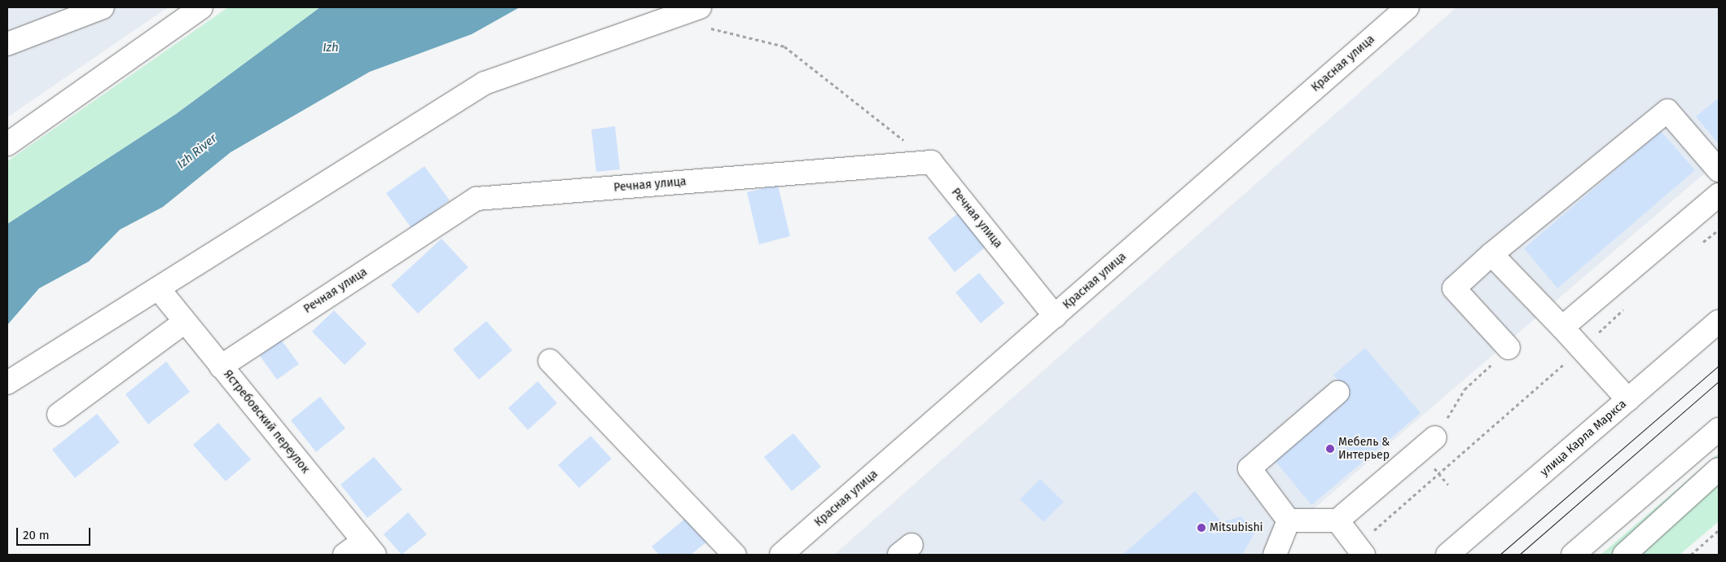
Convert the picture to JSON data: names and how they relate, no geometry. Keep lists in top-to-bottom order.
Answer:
{
  "streets": {
    "street": [
      "Красная улица",
      "Речная улица",
      "Ястребовский переулок",
      "улица Карла Маркса"
    ]
  },
  "crossings": [
    ["Красная улица", "Речная улица"],
    ["Речная улица", "Ястребовский переулок"]
  ],
  "water": ["Izh", "Izh River"],
  "places": ["Мебель & Интерьер", "Mitsubishi"],
  "scale_bar": "20 m"
}
